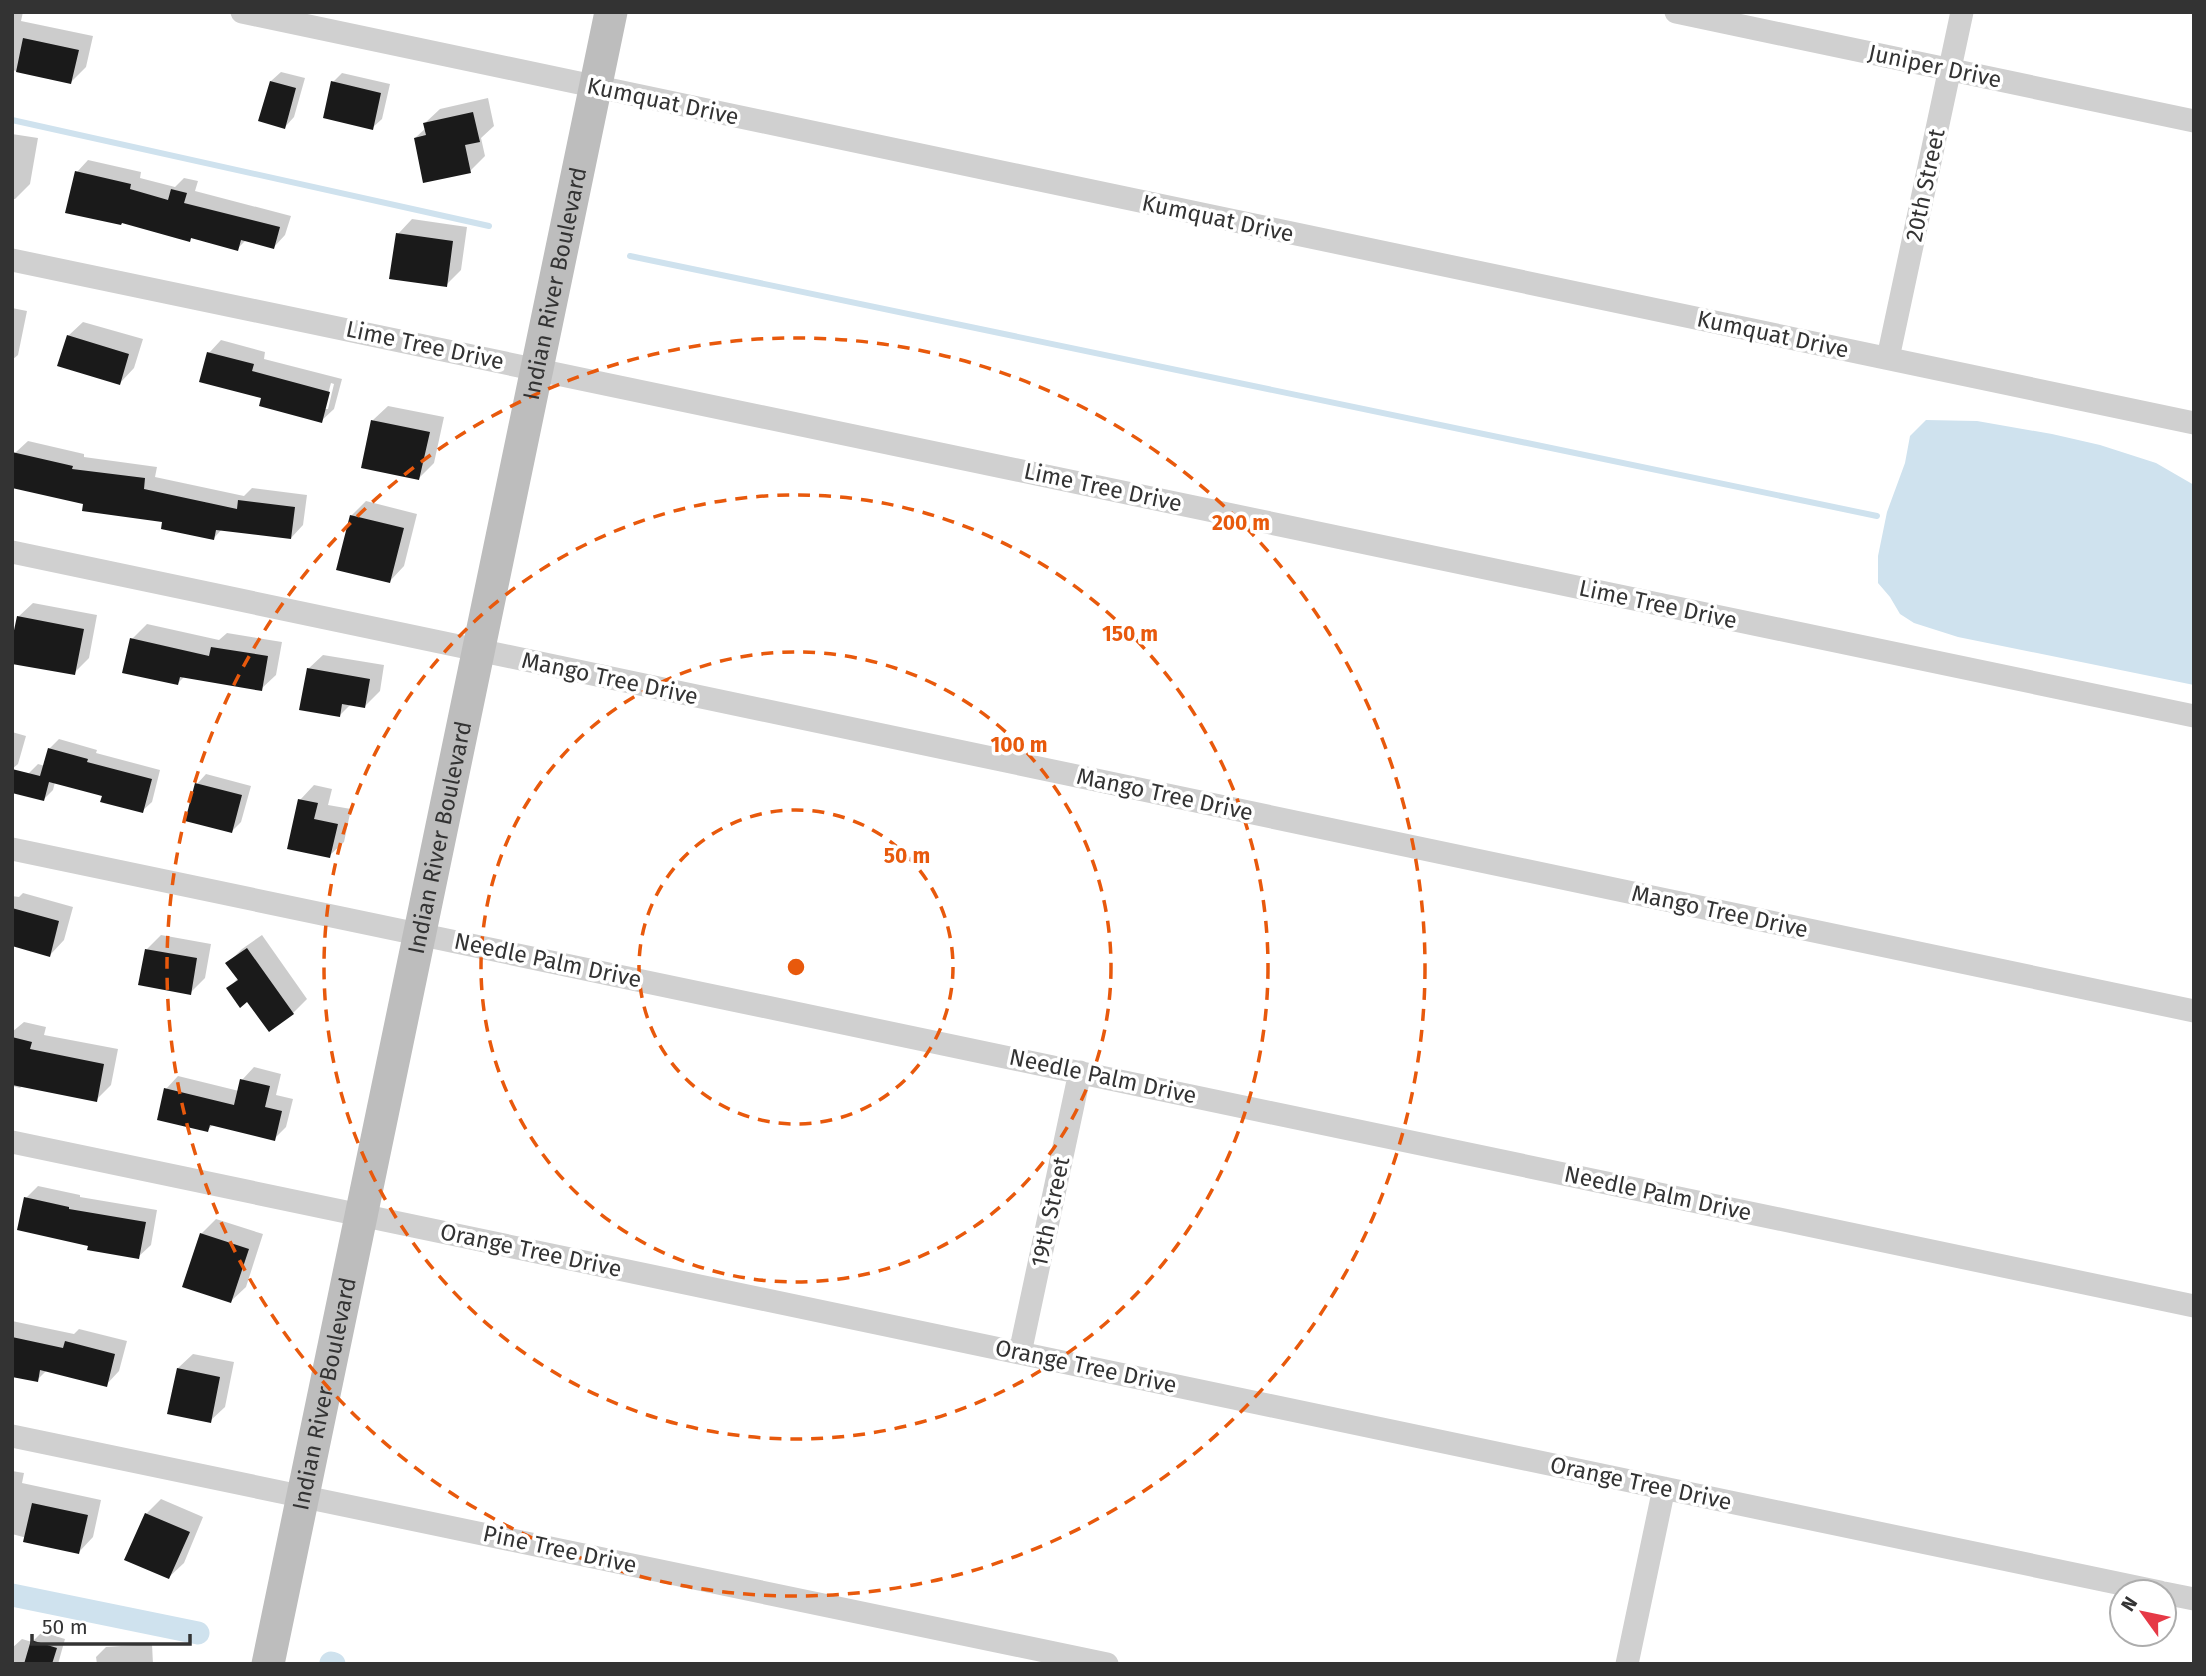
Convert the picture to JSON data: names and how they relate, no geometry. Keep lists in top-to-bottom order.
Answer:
{
  "streets": {
    "main road": ["Indian River Boulevard"],
    "street": [
      "Juniper Drive",
      "Kumquat Drive",
      "20th Street",
      "Lime Tree Drive",
      "Mango Tree Drive",
      "Needle Palm Drive",
      "19th Street",
      "Orange Tree Drive",
      "Pine Tree Drive"
    ]
  },
  "crossings": [
    ["Juniper Drive", "20th Street"],
    ["Kumquat Drive", "20th Street"],
    ["Kumquat Drive", "Indian River Boulevard"],
    ["Indian River Boulevard", "Lime Tree Drive"],
    ["Indian River Boulevard", "Mango Tree Drive"],
    ["Indian River Boulevard", "Needle Palm Drive"],
    ["Indian River Boulevard", "Orange Tree Drive"],
    ["Indian River Boulevard", "Pine Tree Drive"],
    ["Needle Palm Drive", "19th Street"],
    ["19th Street", "Orange Tree Drive"]
  ],
  "scale_bar": "50 m",
  "north": "top left",
  "rings": [
    "200 m",
    "150 m",
    "100 m",
    "50 m"
  ]
}
